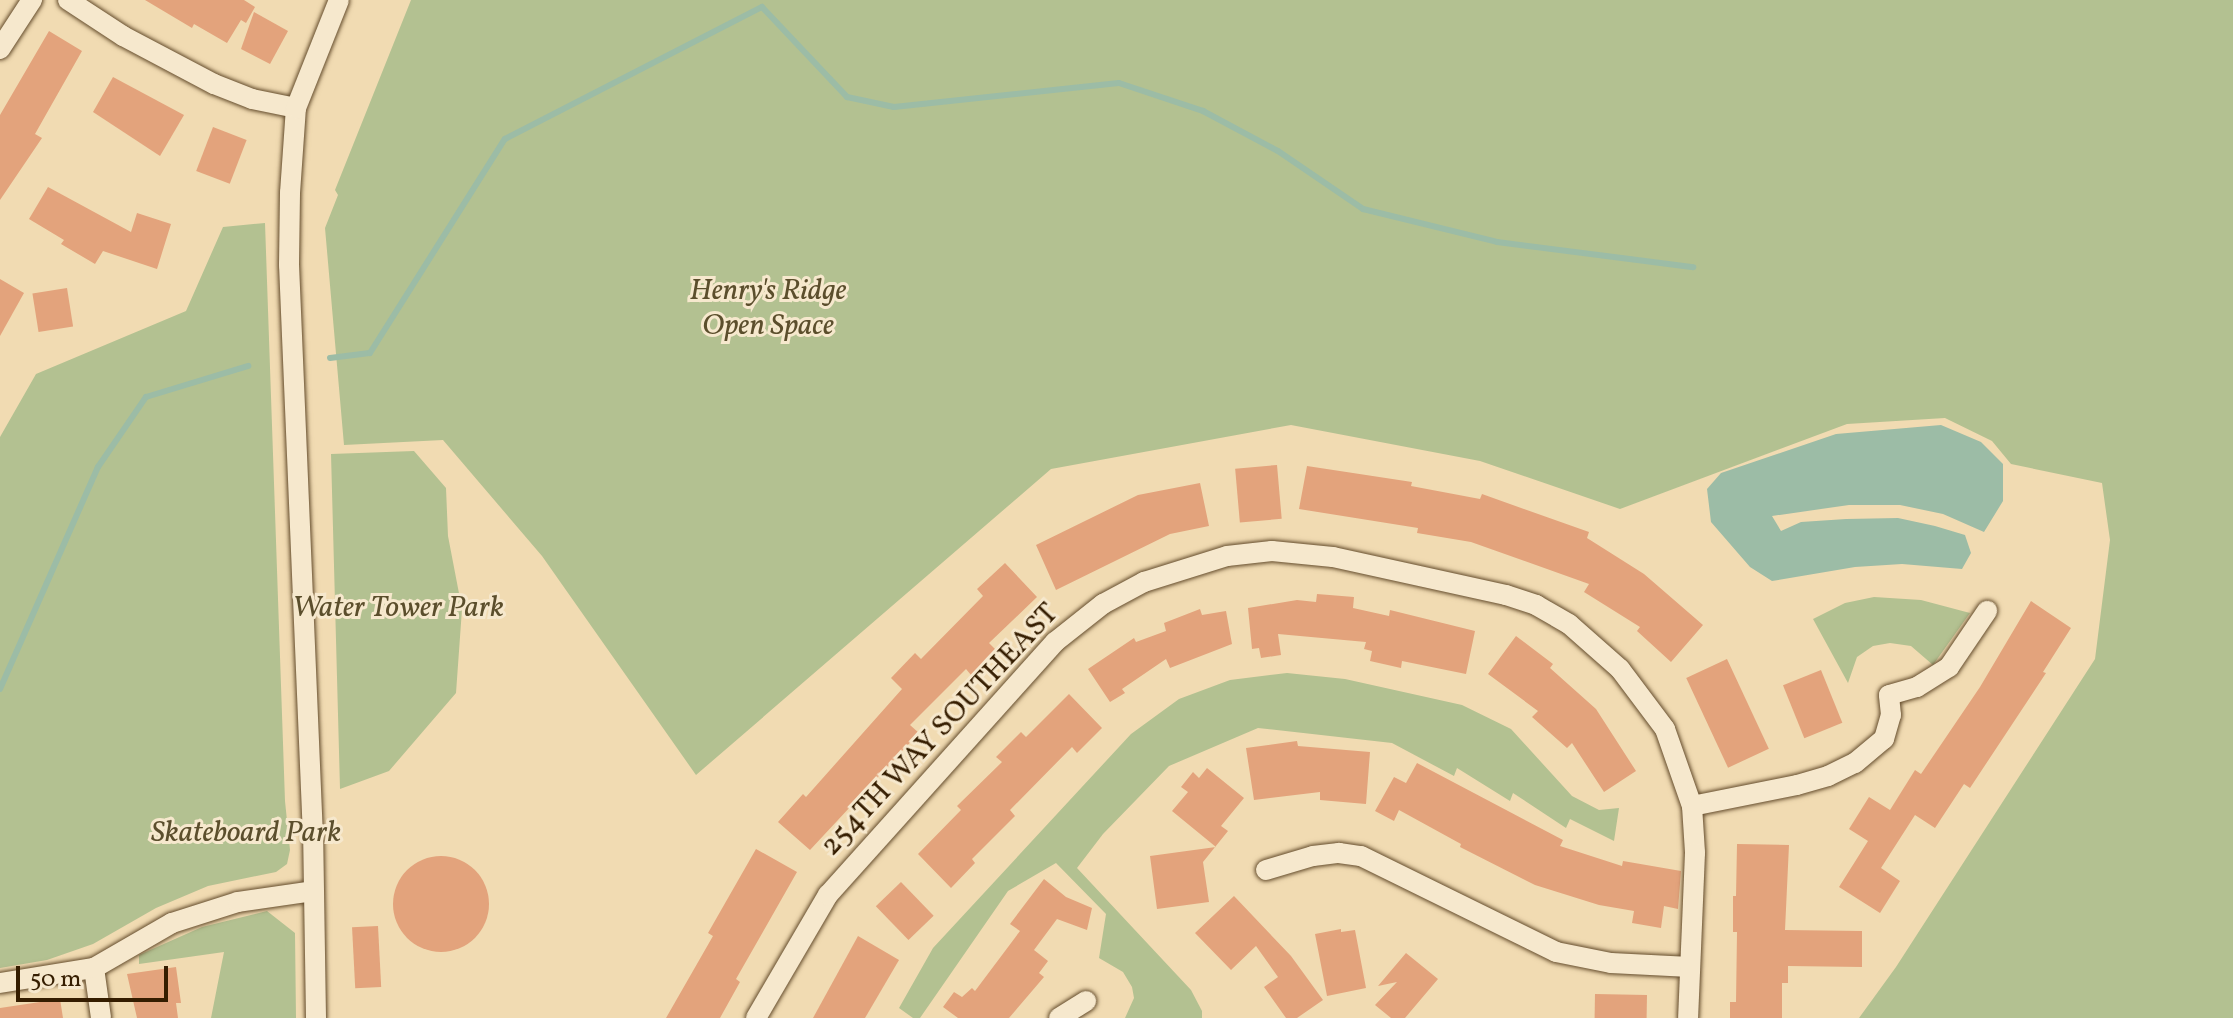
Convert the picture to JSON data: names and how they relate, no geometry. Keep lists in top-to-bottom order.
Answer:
{
  "streets": {
    "street": ["254TH WAY SOUTHEAST"]
  },
  "parks": ["Henry's Ridge Open Space", "Water Tower Park", "Skateboard Park"],
  "scale_bar": "50 m"
}
